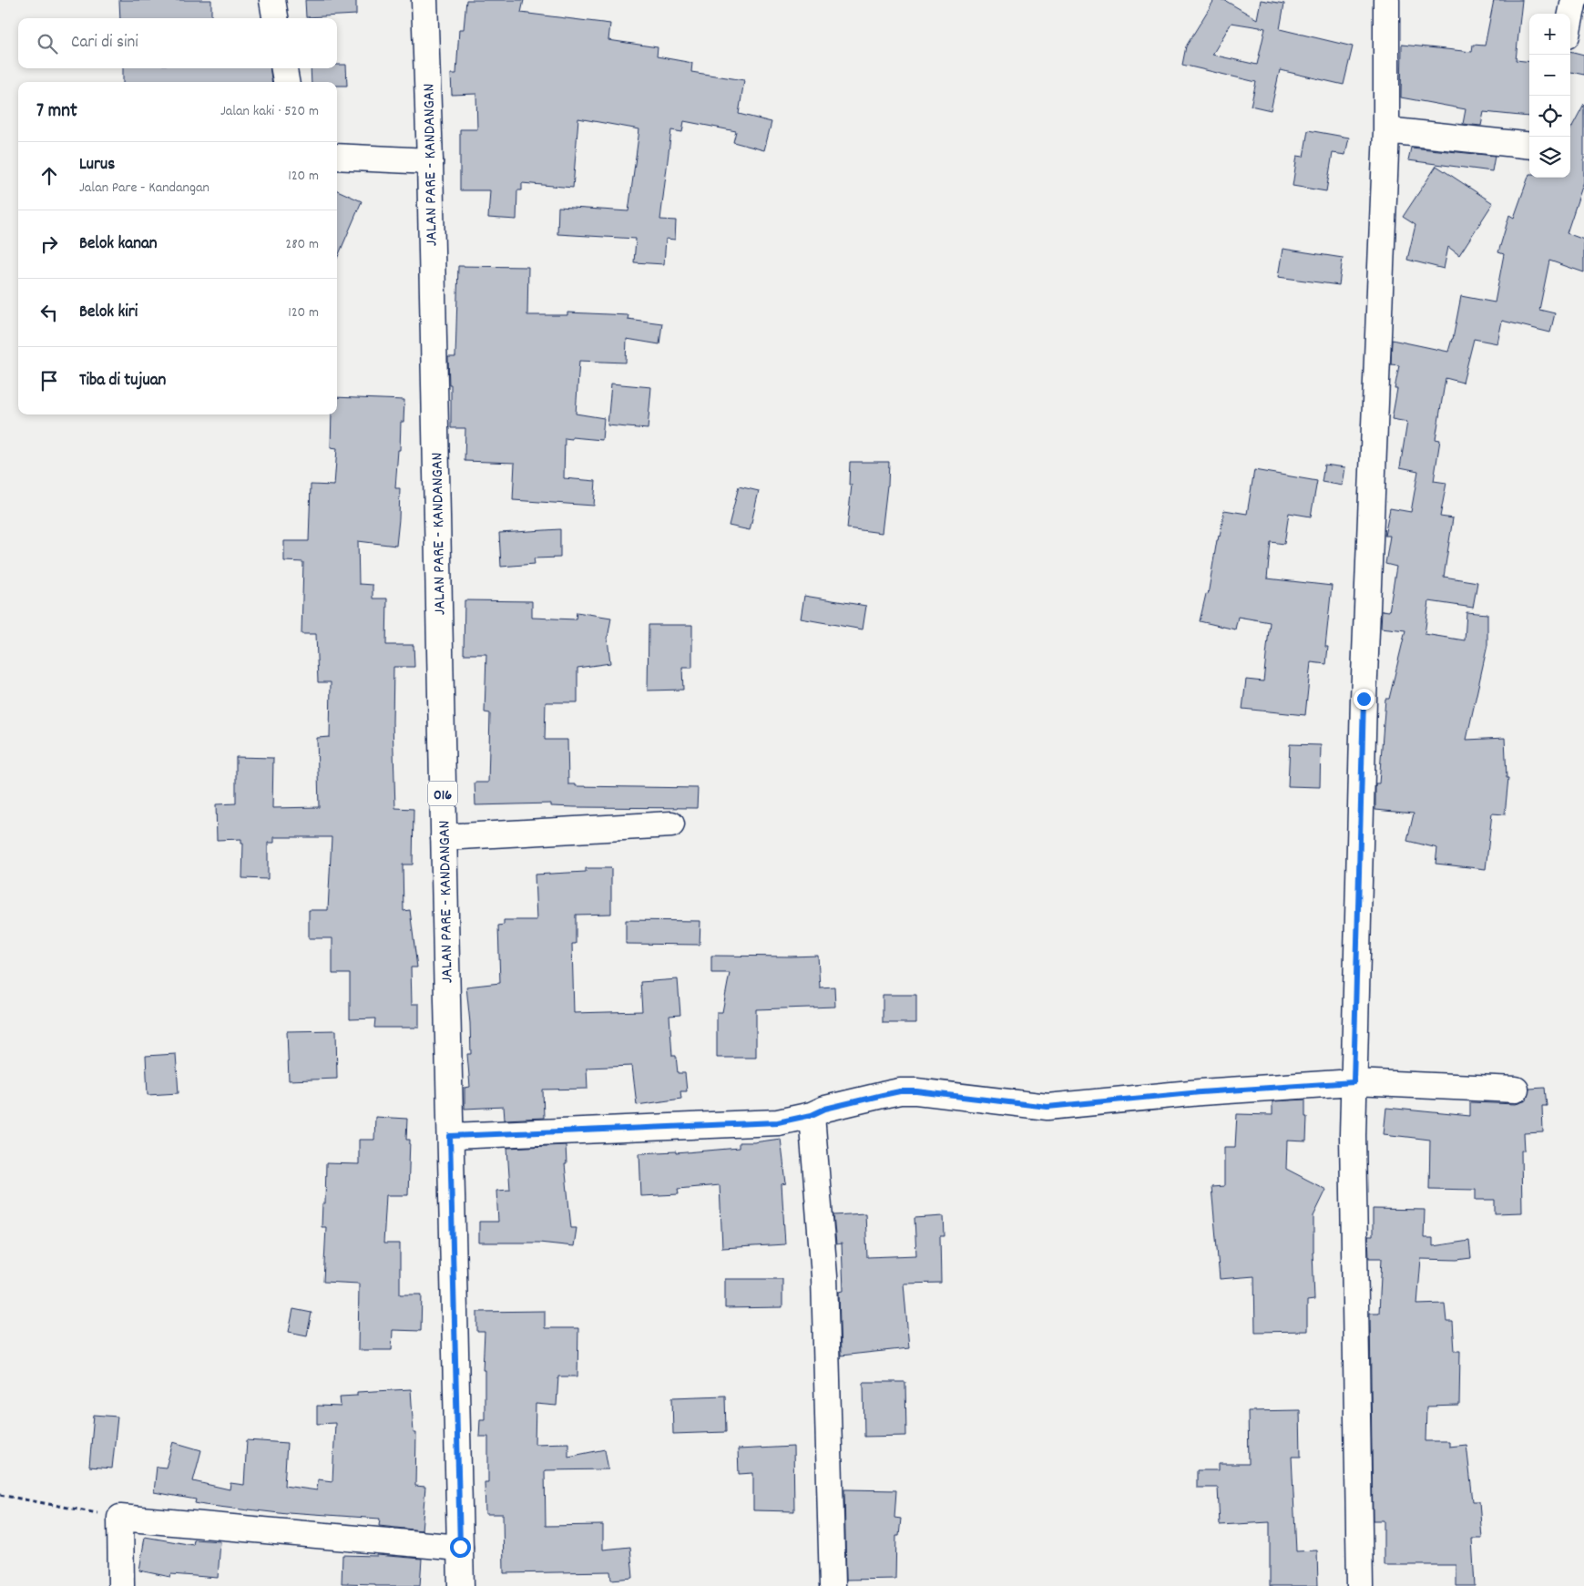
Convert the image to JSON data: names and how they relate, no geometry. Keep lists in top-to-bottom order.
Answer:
{
  "streets": {
    "street": ["JALAN PARE - KANDANGAN", "016"]
  },
  "page": {
    "map_buttons": ["+", "−"],
    "search": "Cari di sini",
    "heading": ["7 mnt", "Jalan kaki · 520 m"],
    "list": [
      ["Lurus", "Jalan Pare - Kandangan", "120 m"],
      ["Belok kanan", "280 m"],
      ["Belok kiri", "120 m"],
      "Tiba di tujuan"
    ]
  }
}
